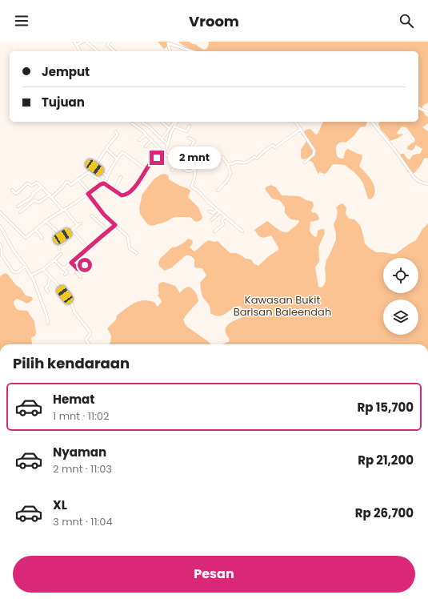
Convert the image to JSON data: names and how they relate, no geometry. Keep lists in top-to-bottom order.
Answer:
{
  "parks": ["Kawasan Bukit Barisan Baleendah"],
  "page": {
    "header": "Vroom",
    "banner": ["Jemput", "Tujuan"],
    "bubble": "2 mnt",
    "heading": "Pilih kendaraan",
    "list": [
      {
        "name": "Hemat",
        "note": "1 mnt · 11:02",
        "value": "Rp 15,700"
      },
      {
        "name": "Nyaman",
        "note": "2 mnt · 11:03",
        "value": "Rp 21,200"
      },
      {
        "name": "XL",
        "note": "3 mnt · 11:04",
        "value": "Rp 26,700"
      }
    ],
    "buttons": "Pesan"
  }
}
